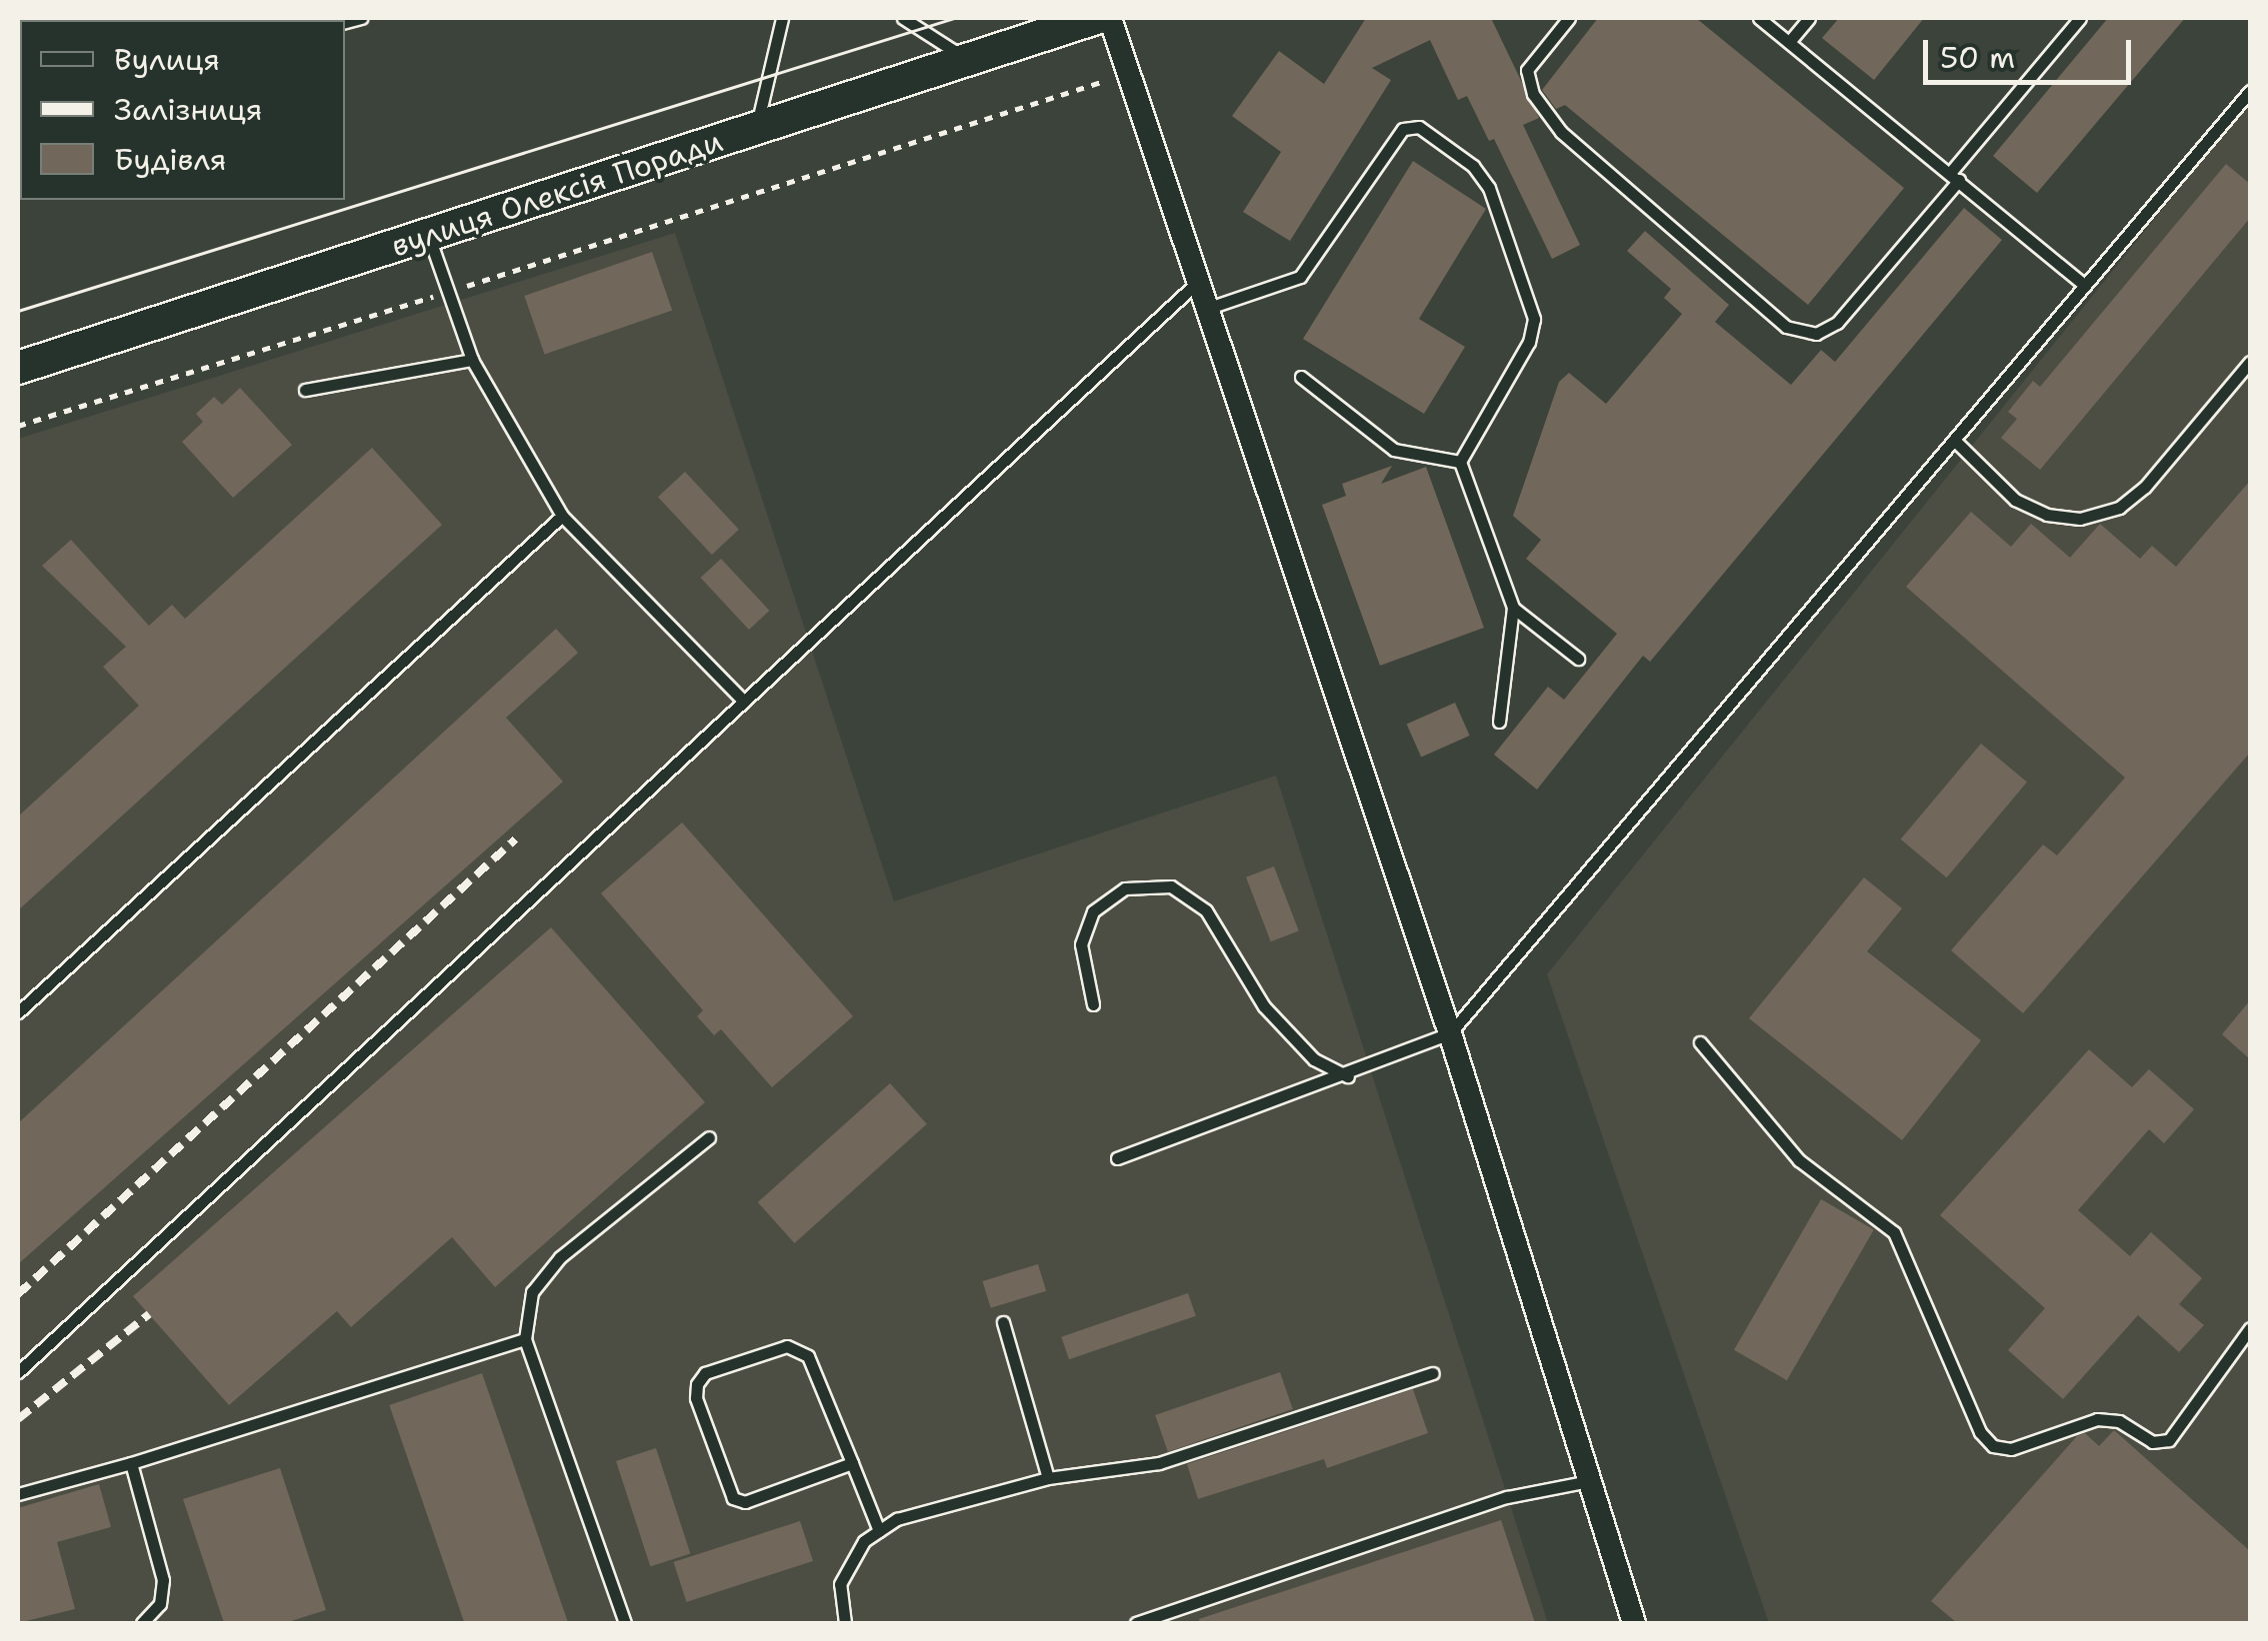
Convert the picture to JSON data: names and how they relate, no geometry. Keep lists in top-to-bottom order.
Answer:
{
  "streets": {
    "main road": ["вулиця Олексія Поради"]
  },
  "legend": ["Вулиця", "Залізниця", "Будівля"],
  "scale_bar": "50 m"
}
